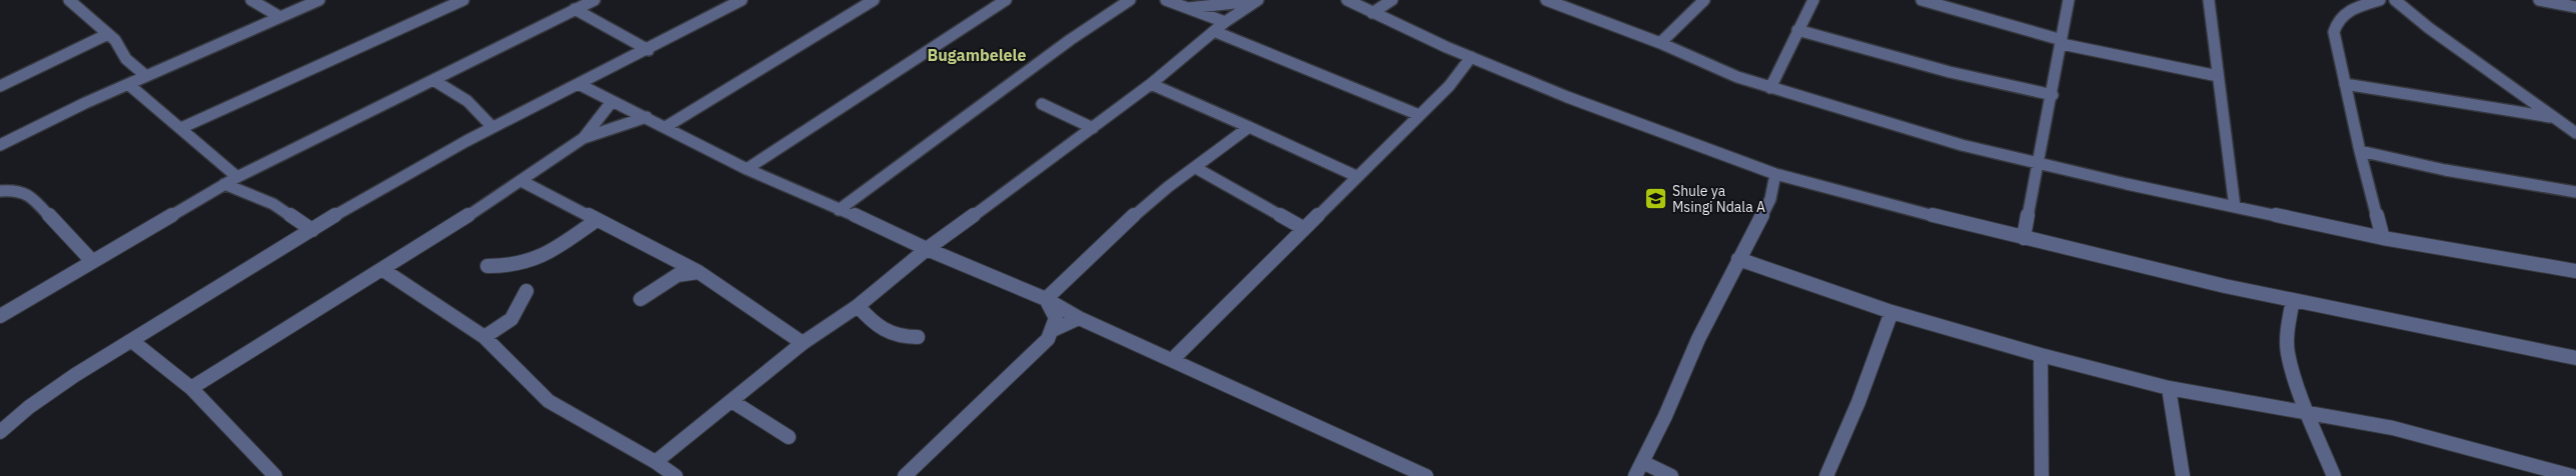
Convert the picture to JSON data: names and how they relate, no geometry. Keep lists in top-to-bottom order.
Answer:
{
  "districts": ["Bugambelele"],
  "places": {
    "school or university": ["Shule ya Msingi Ndala A"]
  }
}
